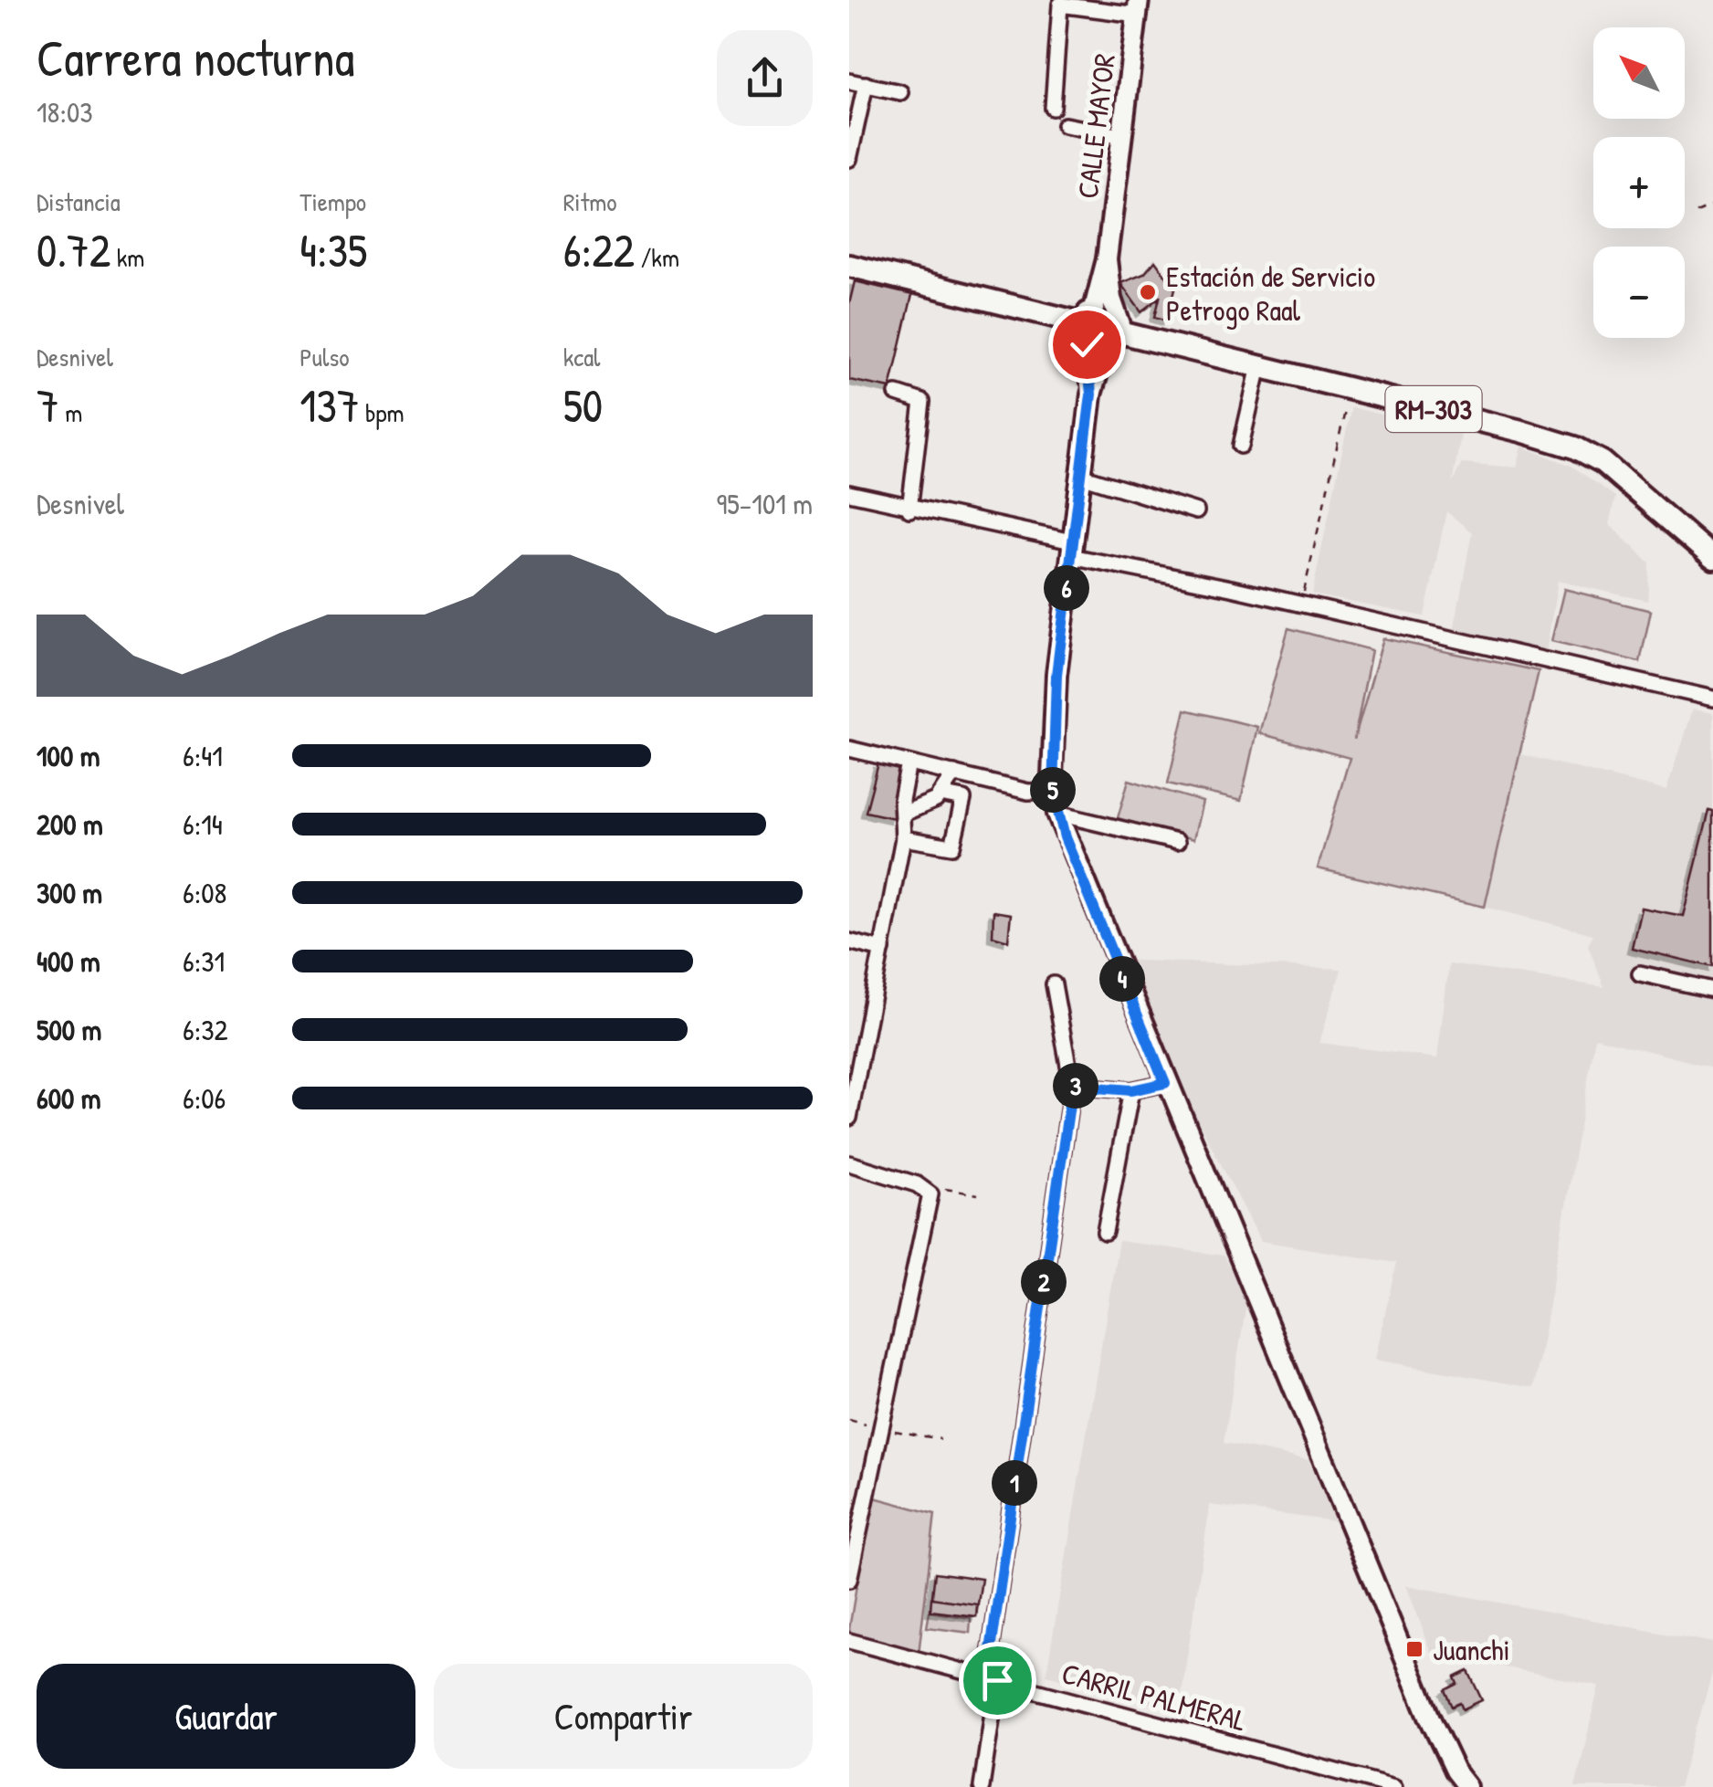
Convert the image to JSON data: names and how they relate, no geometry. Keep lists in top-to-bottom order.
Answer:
{
  "streets": {
    "highway": ["RM-303"],
    "main road": ["CALLE MAYOR"],
    "street": ["CARRIL PALMERAL"]
  },
  "crossings": [
    ["CALLE MAYOR", "RM-303"]
  ],
  "places": {
    "other": ["Estación de Servicio Petrogo Raal"],
    "transit": ["Juanchi"]
  },
  "north": "top left",
  "page": {
    "heading": ["Carrera nocturna", "18:03"],
    "map_buttons": ["+", "−"],
    "stats": [
      ["Distancia", "0.72 km"],
      ["Tiempo", "4:35"],
      ["Ritmo", "6:22 /km"],
      ["Desnivel", "7 m"],
      ["Pulso", "137 bpm"],
      ["kcal", "50"]
    ],
    "chart": ["Desnivel", "95–101 m"],
    "pins": [
      "6",
      "5",
      "4",
      "3",
      "2",
      "1"
    ],
    "list": [
      {
        "name": "100 m",
        "note": "6:41"
      },
      {
        "name": "200 m",
        "note": "6:14"
      },
      {
        "name": "300 m",
        "note": "6:08"
      },
      {
        "name": "400 m",
        "note": "6:31"
      },
      {
        "name": "500 m",
        "note": "6:32"
      },
      {
        "name": "600 m",
        "note": "6:06"
      }
    ],
    "buttons": ["Guardar", "Compartir"]
  }
}
